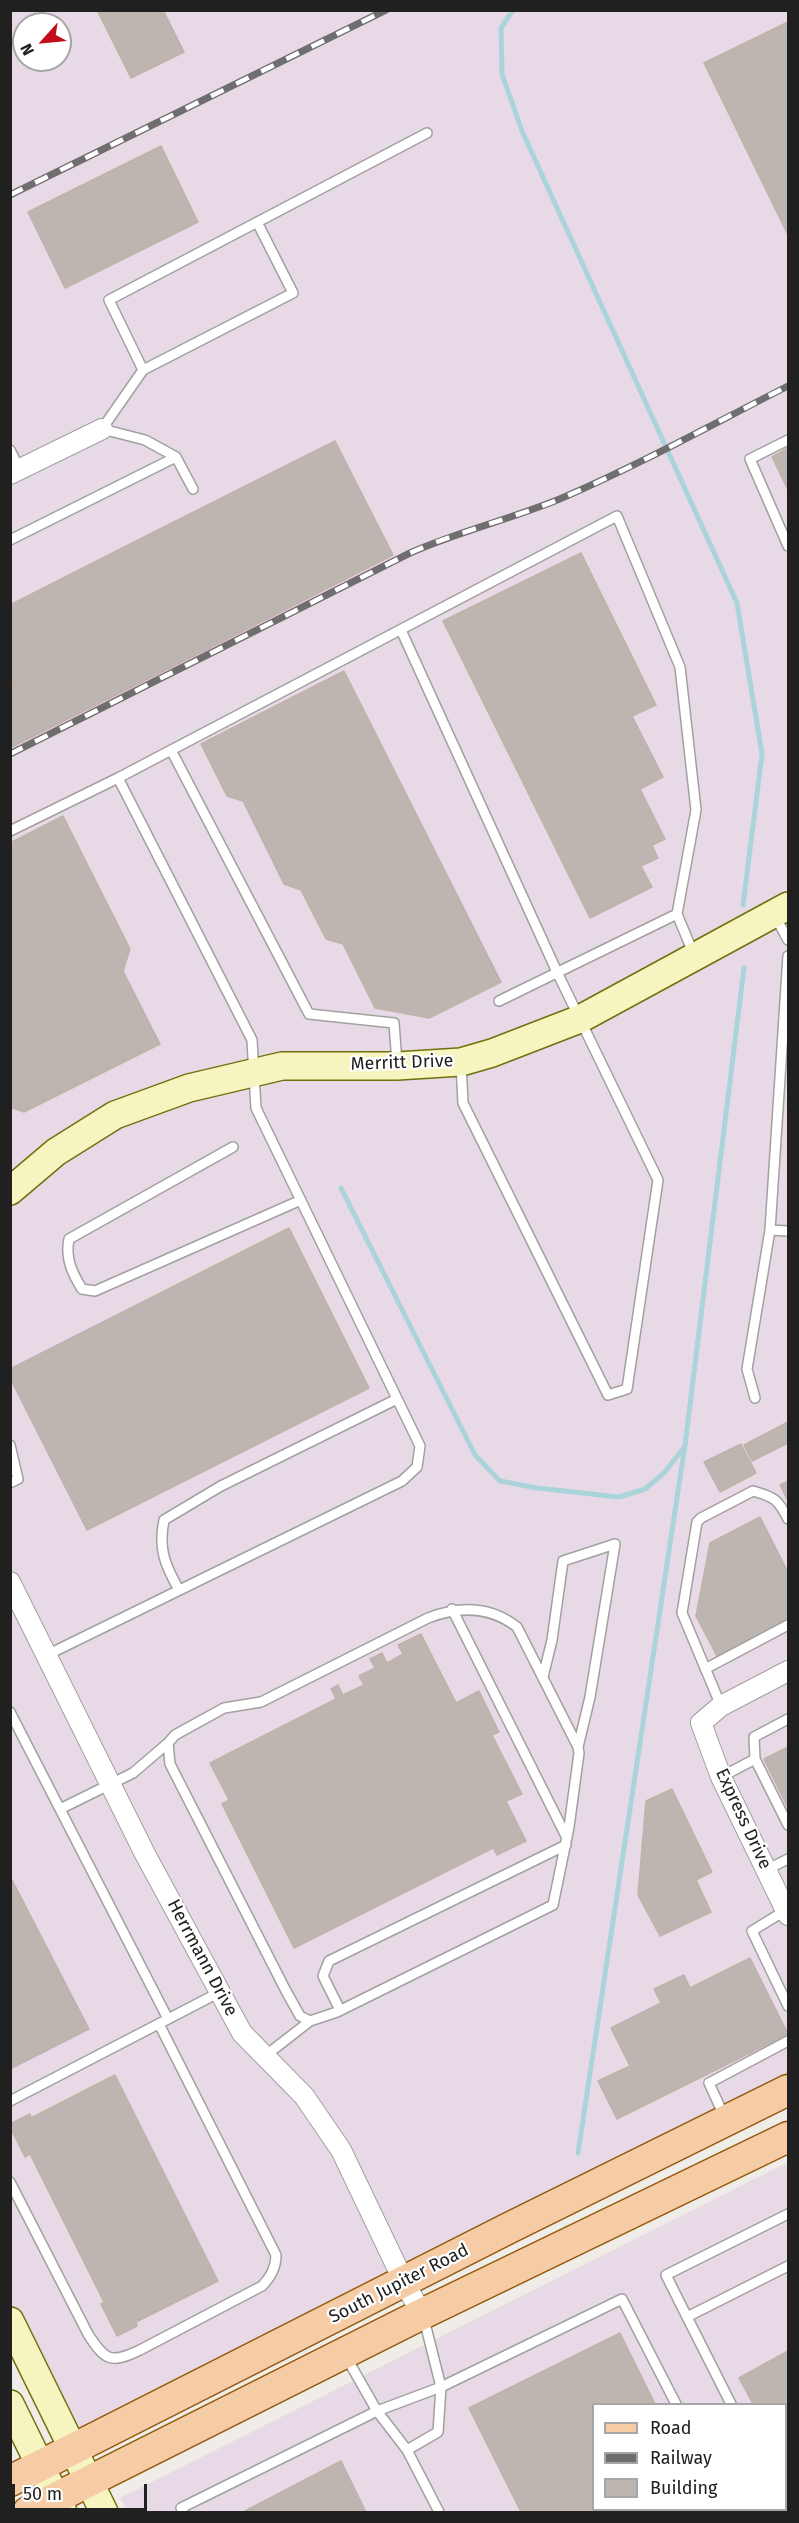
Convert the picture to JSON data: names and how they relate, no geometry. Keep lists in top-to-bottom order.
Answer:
{
  "streets": {
    "main road": ["South Jupiter Road"],
    "street": ["Merritt Drive", "Express Drive", "Herrmann Drive"]
  },
  "crossings": [
    ["Herrmann Drive", "South Jupiter Road"]
  ],
  "legend": ["Road", "Railway", "Building"],
  "scale_bar": "50 m",
  "north": "bottom left"
}
